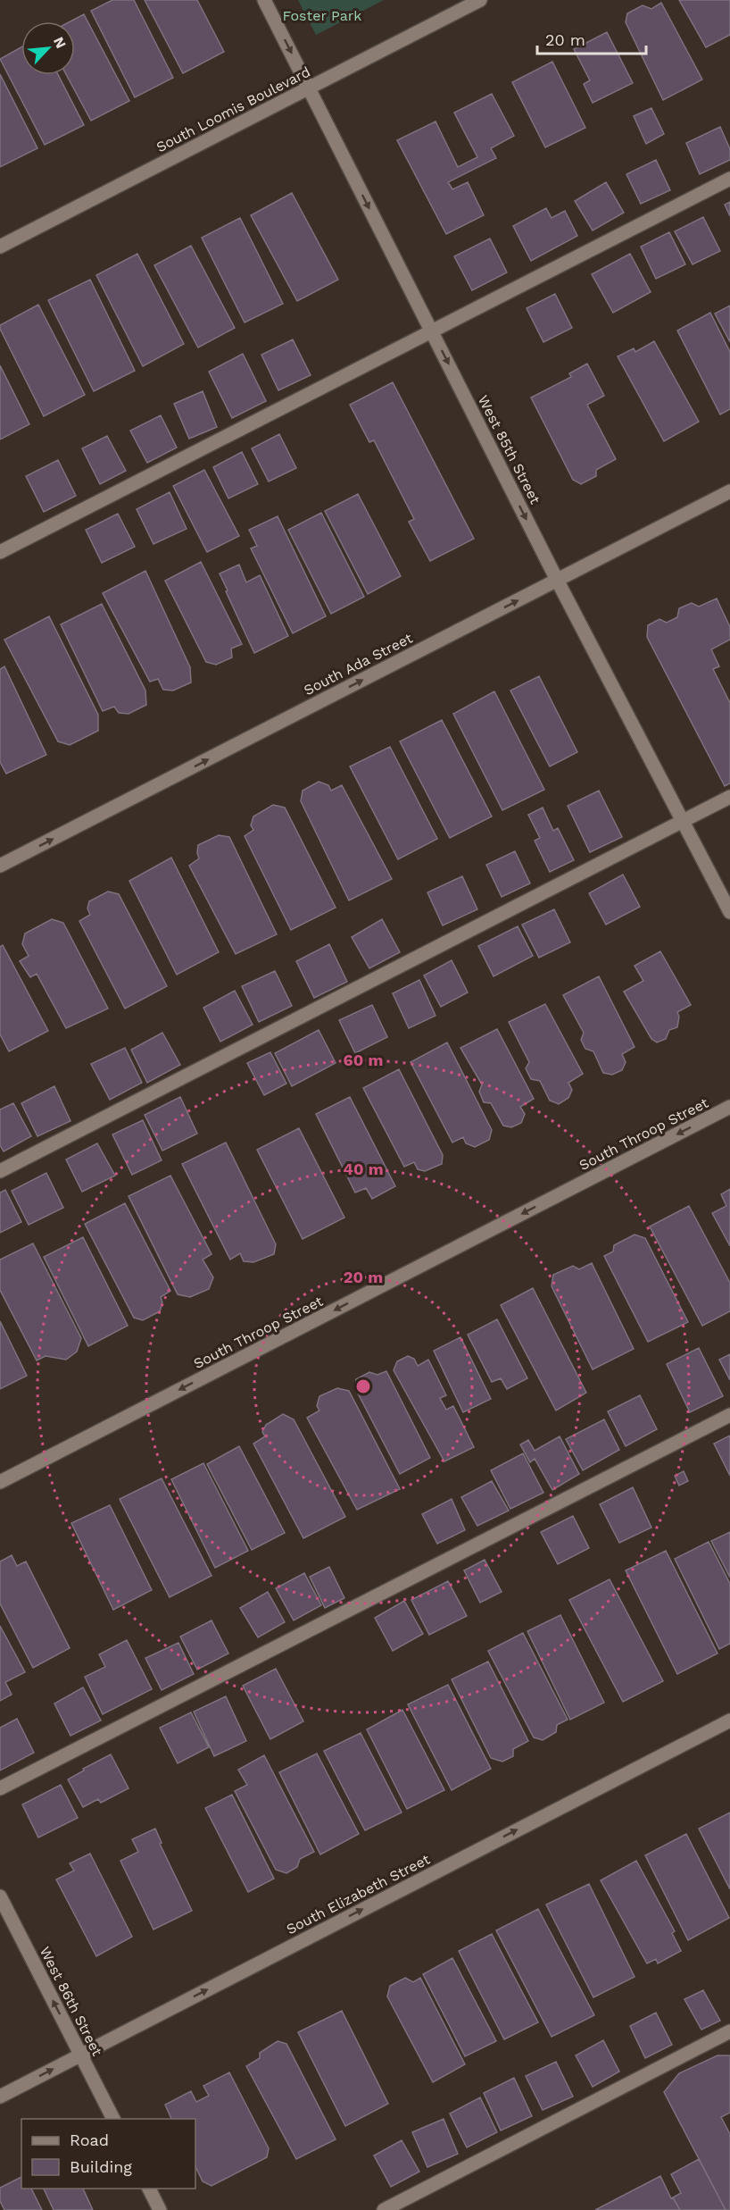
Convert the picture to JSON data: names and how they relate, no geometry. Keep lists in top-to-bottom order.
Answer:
{
  "streets": {
    "street": [
      "South Loomis Boulevard",
      "West 85th Street",
      "South Ada Street",
      "South Throop Street",
      "South Elizabeth Street",
      "West 86th Street"
    ]
  },
  "crossings": [
    ["South Loomis Boulevard", "West 85th Street"],
    ["West 85th Street", "South Ada Street"],
    ["South Elizabeth Street", "West 86th Street"]
  ],
  "one_way": [
    "West 85th Street",
    "South Ada Street",
    "South Throop Street",
    "South Elizabeth Street",
    "West 86th Street"
  ],
  "parks": ["Foster Park"],
  "legend": ["Road", "Building"],
  "scale_bar": "20 m",
  "north": "top right",
  "rings": ["60 m", "40 m", "20 m"]
}
